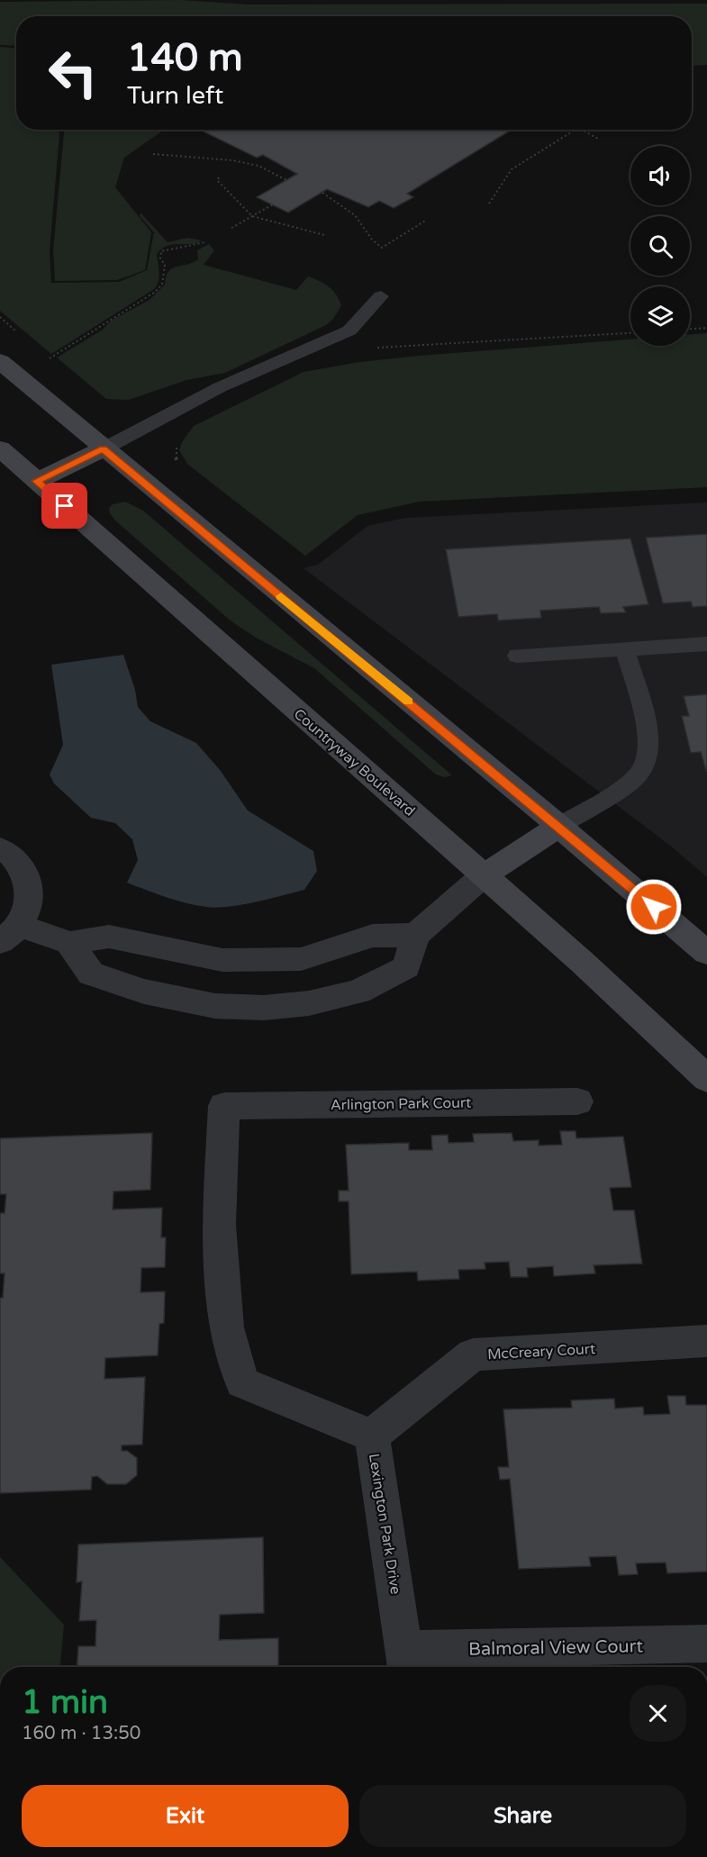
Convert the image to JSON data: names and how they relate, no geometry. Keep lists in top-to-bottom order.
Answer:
{
  "streets": {
    "street": [
      "Countryway Boulevard",
      "Arlington Park Court",
      "McCreary Court",
      "Lexington Park Drive",
      "Balmoral View Court"
    ]
  },
  "crossings": [
    ["Arlington Park Court", "Lexington Park Drive"],
    ["McCreary Court", "Lexington Park Drive"],
    ["Lexington Park Drive", "Balmoral View Court"]
  ],
  "page": {
    "turn": ["140 m", "Turn left"],
    "heading": ["1 min", "160 m · 13:50"],
    "buttons": ["Exit", "Share"]
  }
}
